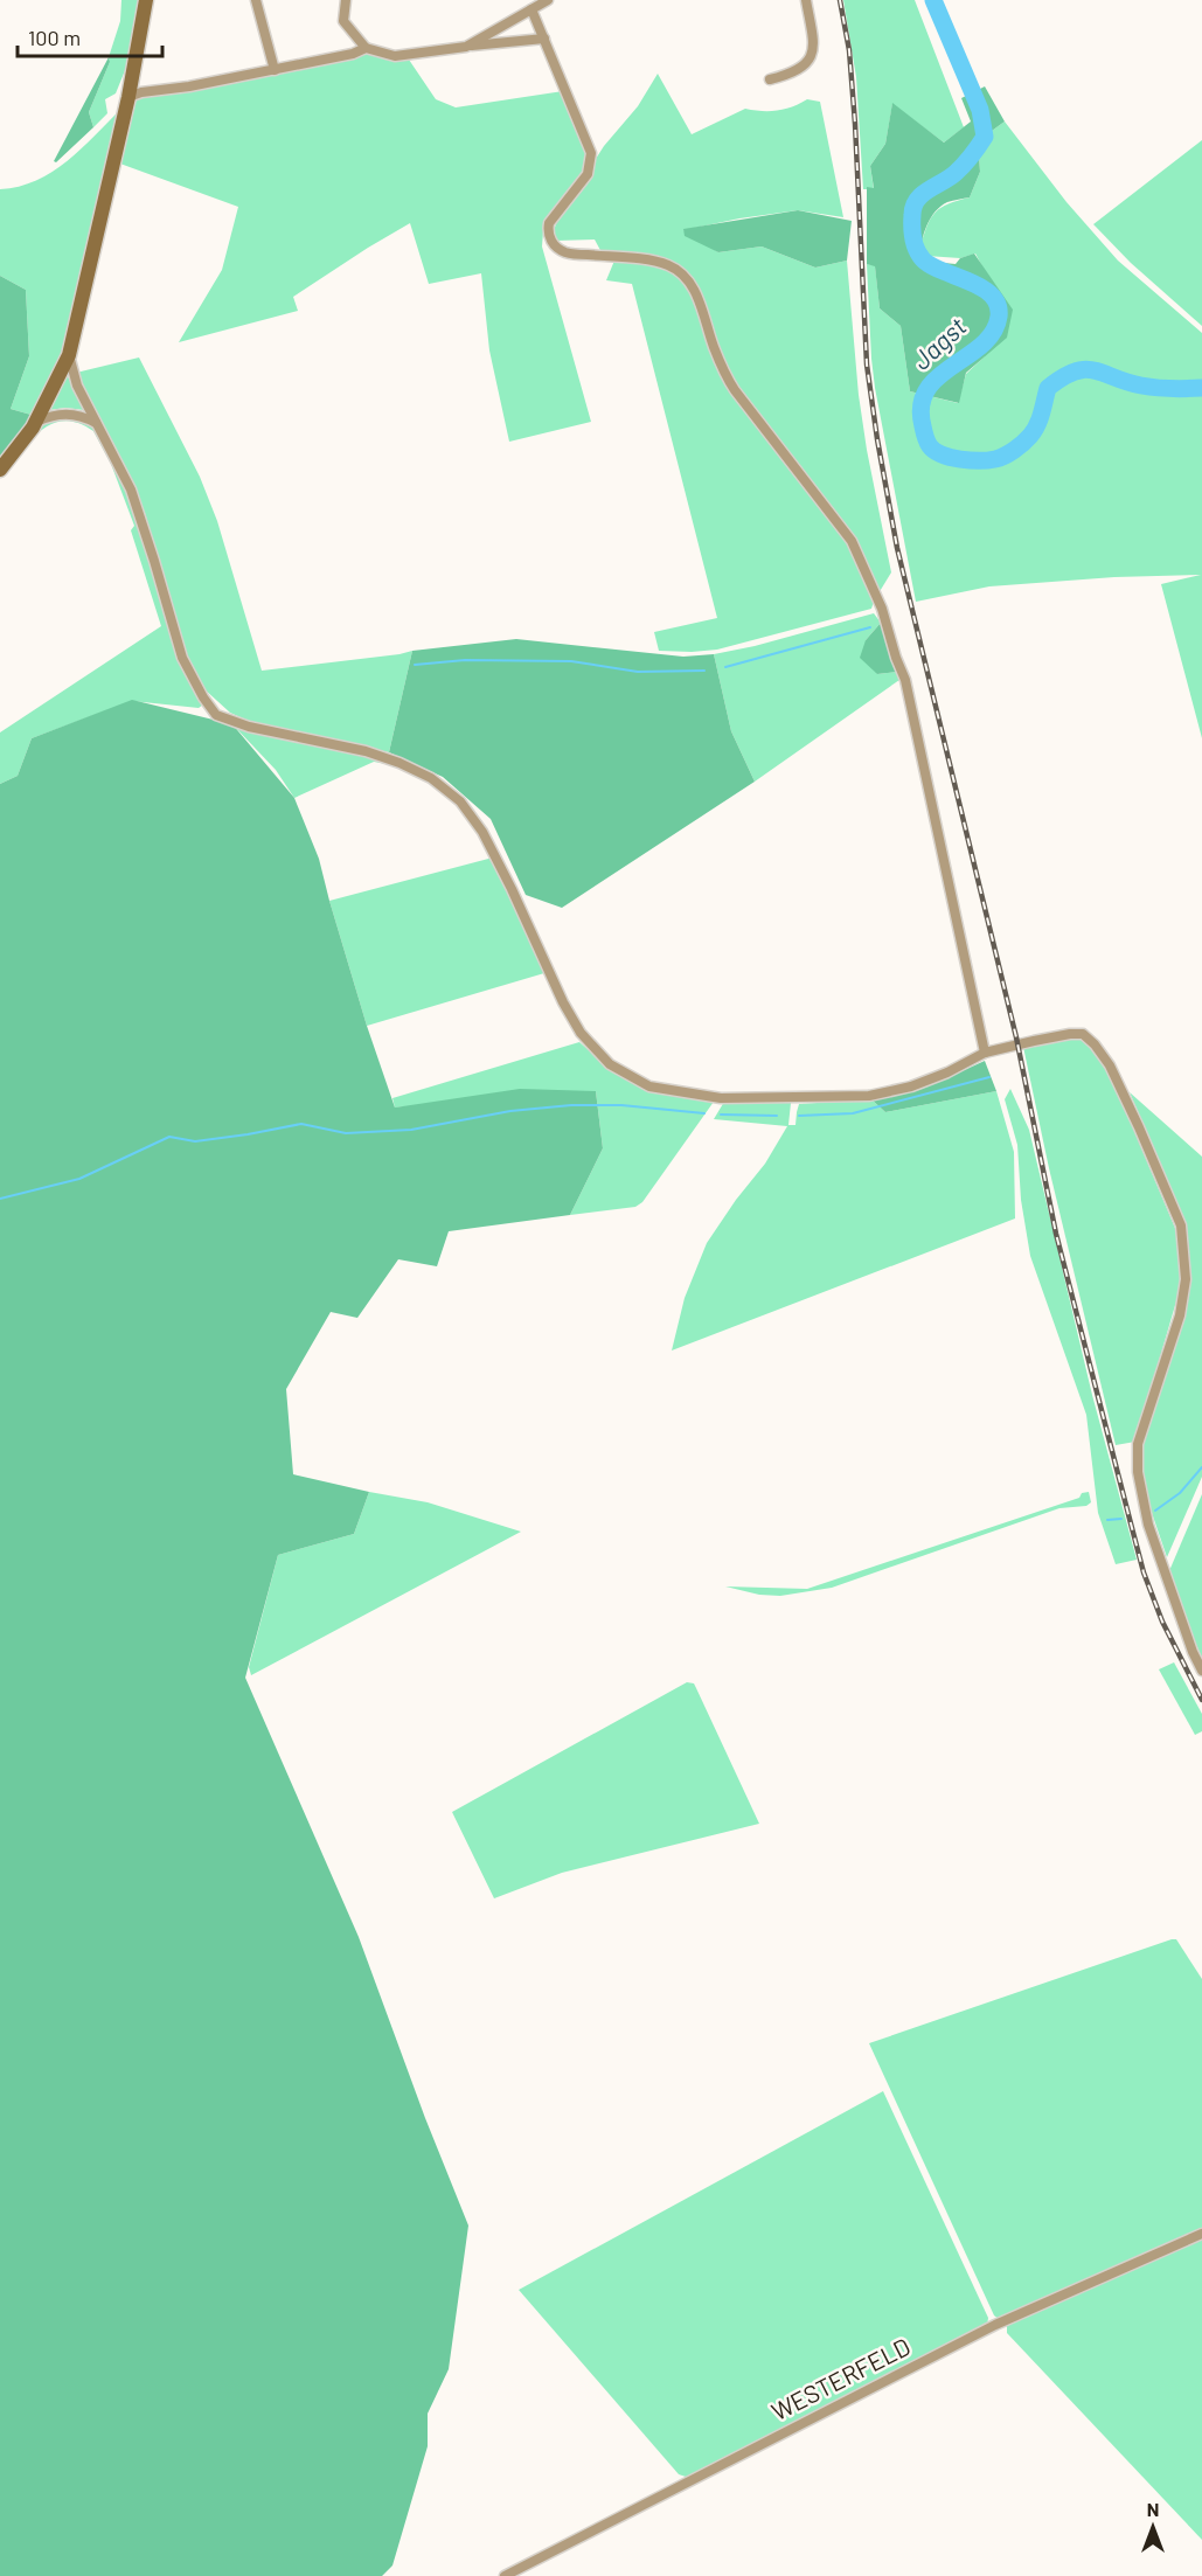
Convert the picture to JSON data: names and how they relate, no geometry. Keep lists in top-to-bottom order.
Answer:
{
  "streets": {
    "street": ["WESTERFELD"]
  },
  "water": ["Jagst"],
  "scale_bar": "100 m",
  "north": "top"
}
